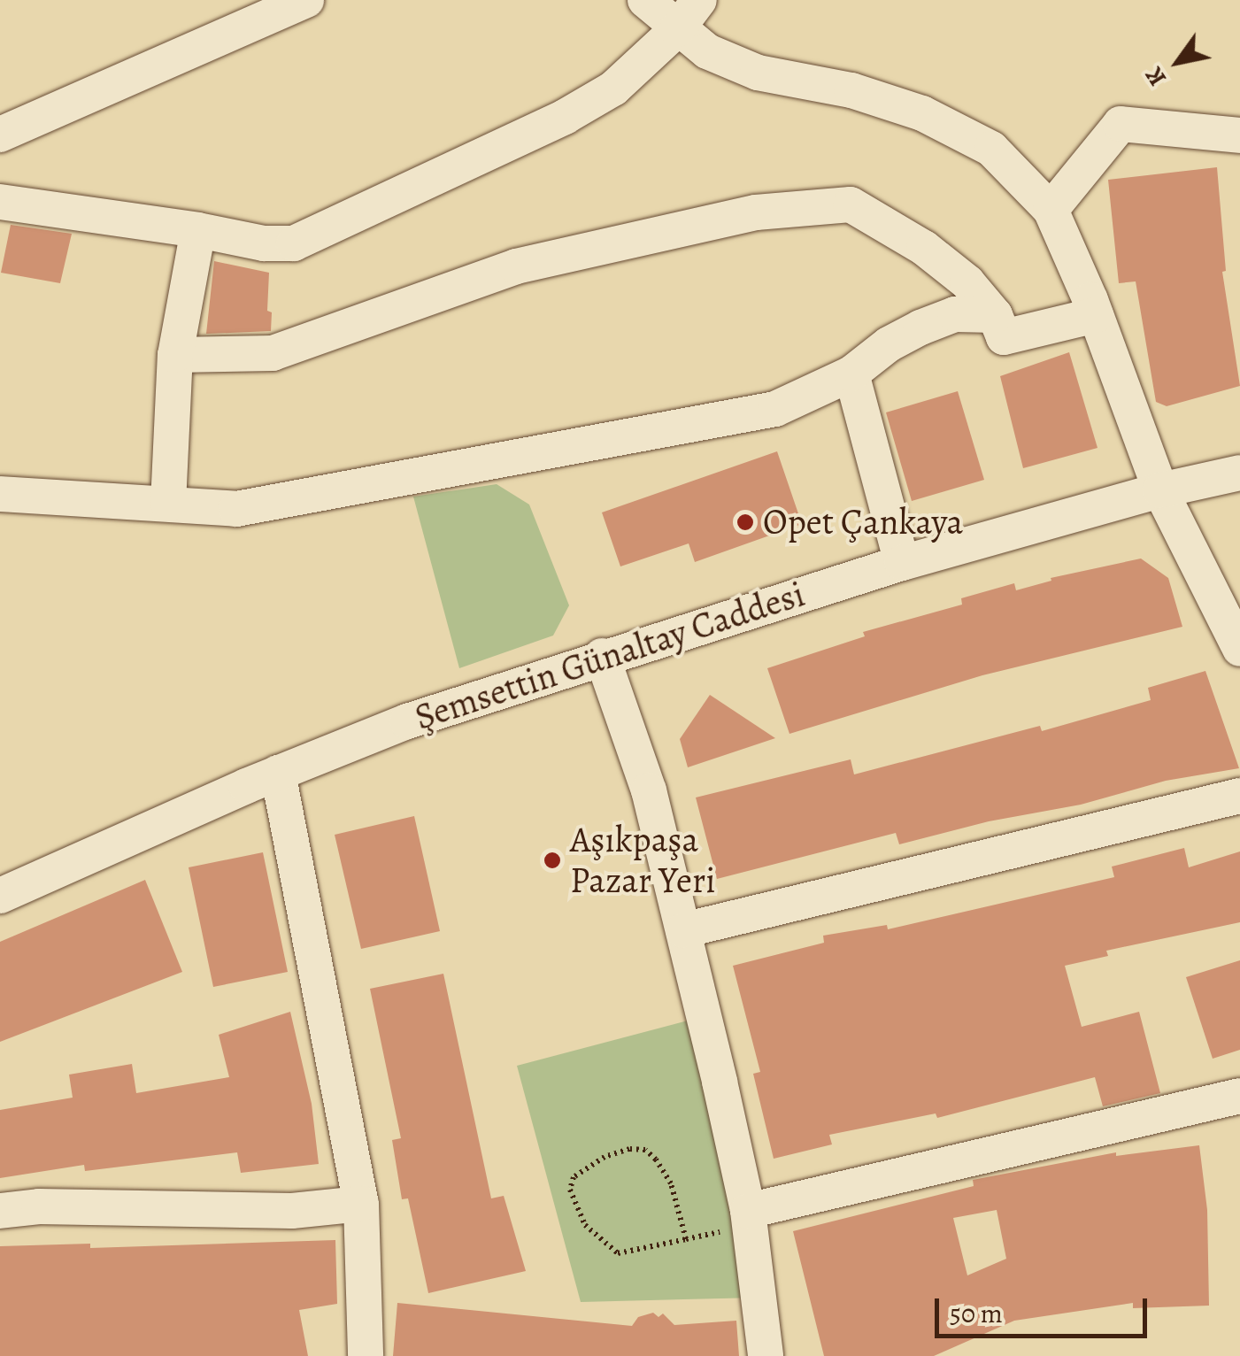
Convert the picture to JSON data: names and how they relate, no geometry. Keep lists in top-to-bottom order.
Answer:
{
  "streets": {
    "street": ["Şemsettin Günaltay Caddesi"]
  },
  "places": ["Opet Çankaya", "Aşıkpaşa Pazar Yeri"],
  "scale_bar": "50 m",
  "north": "bottom left"
}
